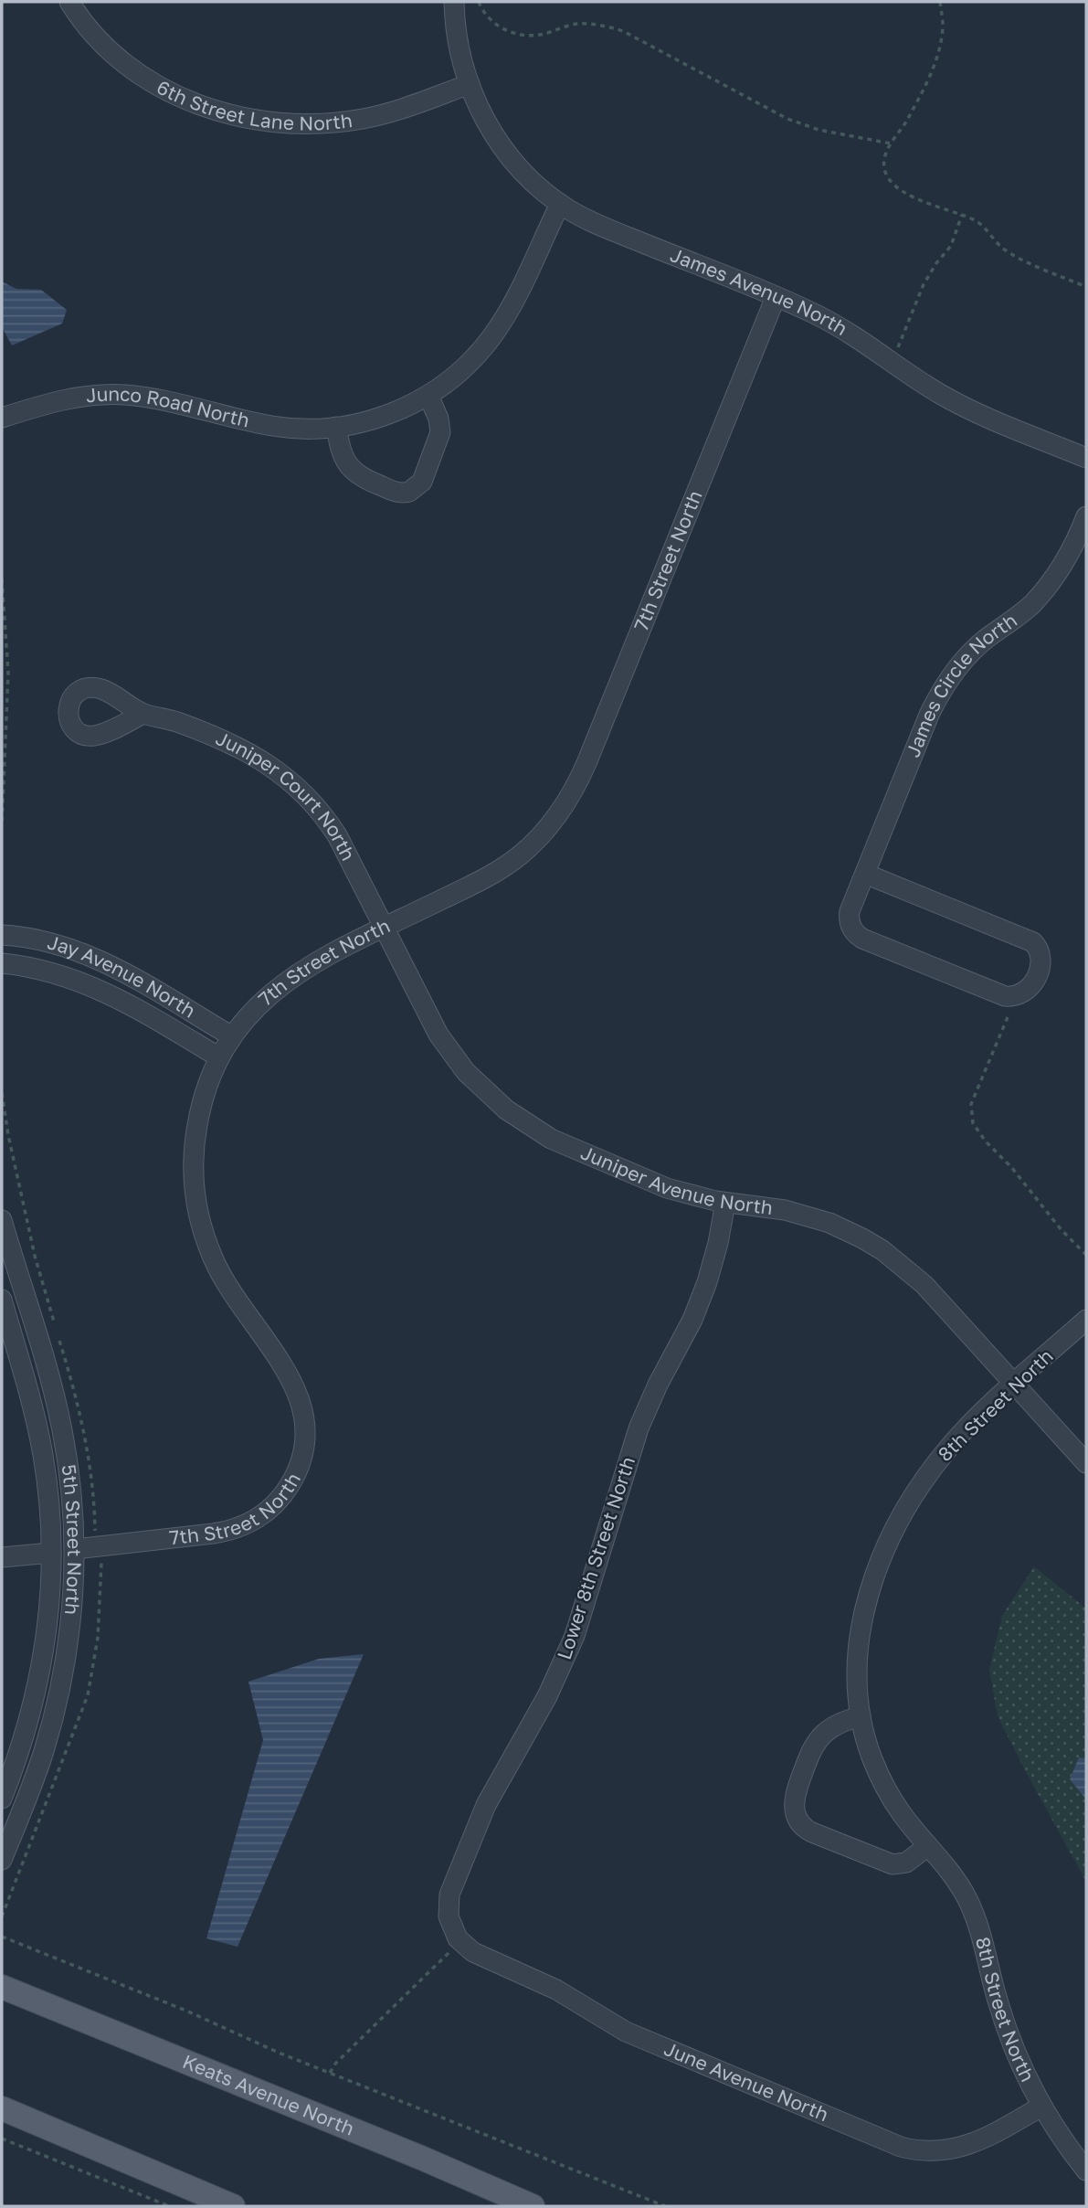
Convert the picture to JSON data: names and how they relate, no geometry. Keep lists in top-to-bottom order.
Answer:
{
  "streets": {
    "main road": ["Keats Avenue North"],
    "street": [
      "6th Street Lane North",
      "James Avenue North",
      "Junco Road North",
      "7th Street North",
      "James Circle North",
      "Juniper Court North",
      "Jay Avenue North",
      "Juniper Avenue North",
      "8th Street North",
      "5th Street North",
      "Lower 8th Street North",
      "June Avenue North"
    ]
  },
  "crossings": [
    ["6th Street Lane North", "James Avenue North"],
    ["James Avenue North", "Junco Road North"],
    ["James Avenue North", "7th Street North"],
    ["7th Street North", "Juniper Court North"],
    ["7th Street North", "Jay Avenue North"],
    ["7th Street North", "Juniper Avenue North"],
    ["7th Street North", "5th Street North"],
    ["Juniper Court North", "Juniper Avenue North"],
    ["Juniper Avenue North", "8th Street North"],
    ["Juniper Avenue North", "Lower 8th Street North"],
    ["8th Street North", "June Avenue North"],
    ["Lower 8th Street North", "June Avenue North"]
  ]
}
